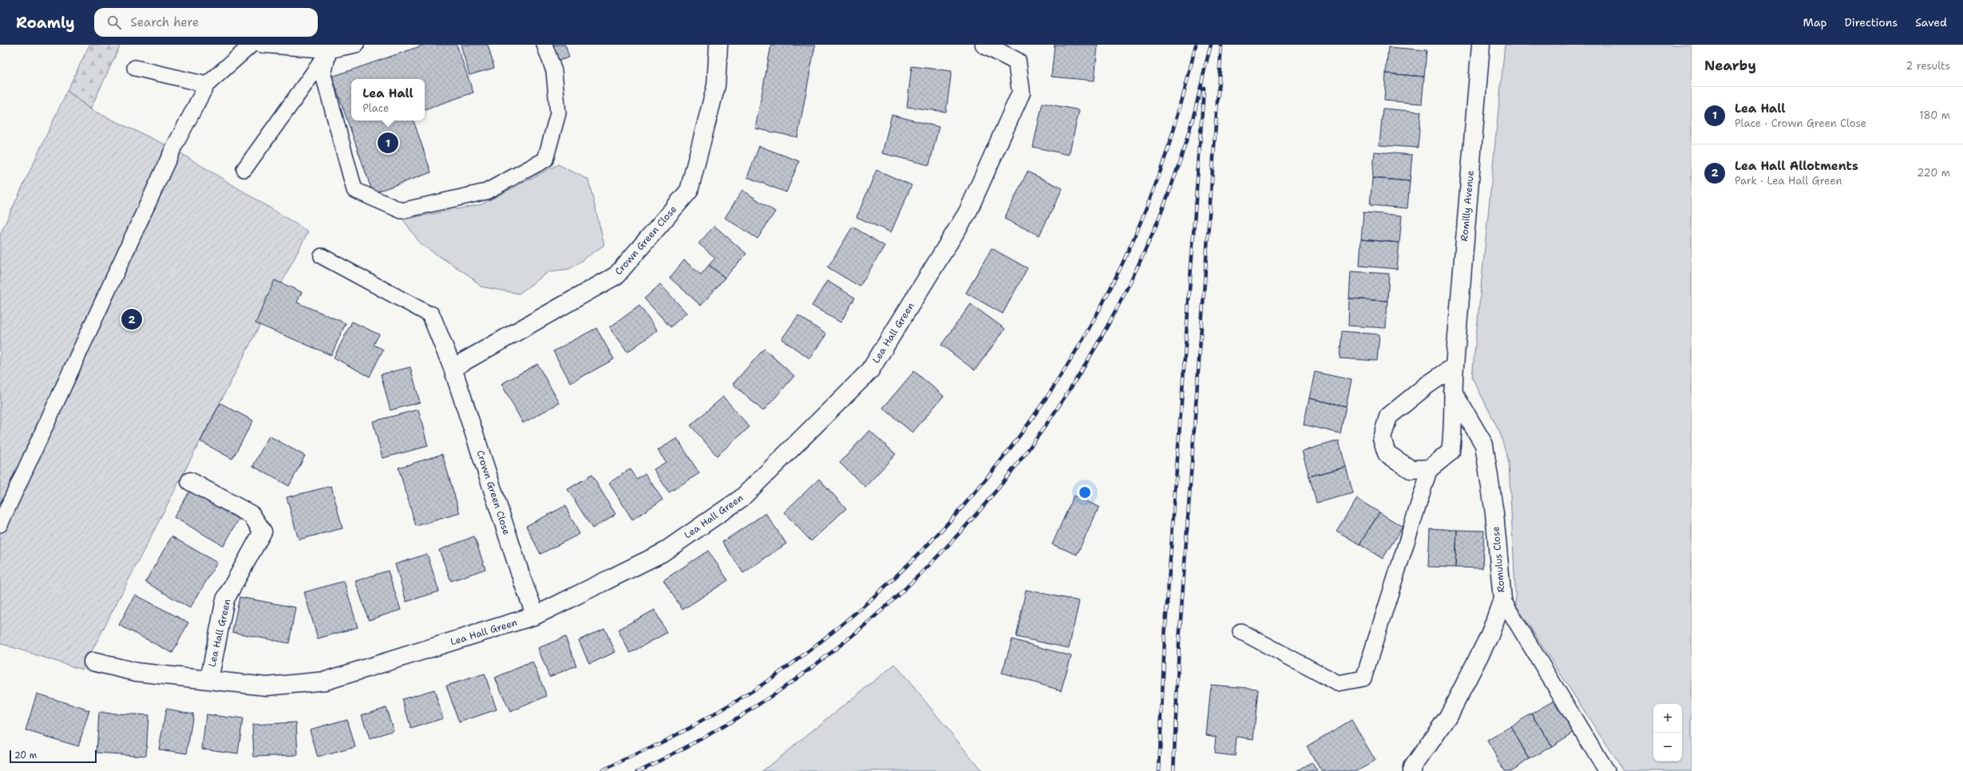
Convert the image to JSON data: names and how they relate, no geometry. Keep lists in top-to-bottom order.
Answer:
{
  "streets": {
    "street": [
      "Romilly Avenue",
      "Crown Green Close",
      "Lea Hall Green",
      "Romulus Close"
    ]
  },
  "crossings": [
    ["Romilly Avenue", "Romulus Close"],
    ["Crown Green Close", "Lea Hall Green"]
  ],
  "scale_bar": "20 m",
  "page": {
    "header": "Roamly",
    "search": "Search here",
    "nav": ["Map", "Directions", "Saved"],
    "heading": ["Nearby", "2 results"],
    "popup": ["Lea Hall", "Place"],
    "list": [
      {
        "mark": "1",
        "name": "Lea Hall",
        "note": "Place · Crown Green Close",
        "value": "180 m"
      },
      {
        "mark": "2",
        "name": "Lea Hall Allotments",
        "note": "Park · Lea Hall Green",
        "value": "220 m"
      }
    ],
    "pins": ["1", "2"],
    "map_buttons": ["+", "−"],
    "scale": "20 m"
  }
}
